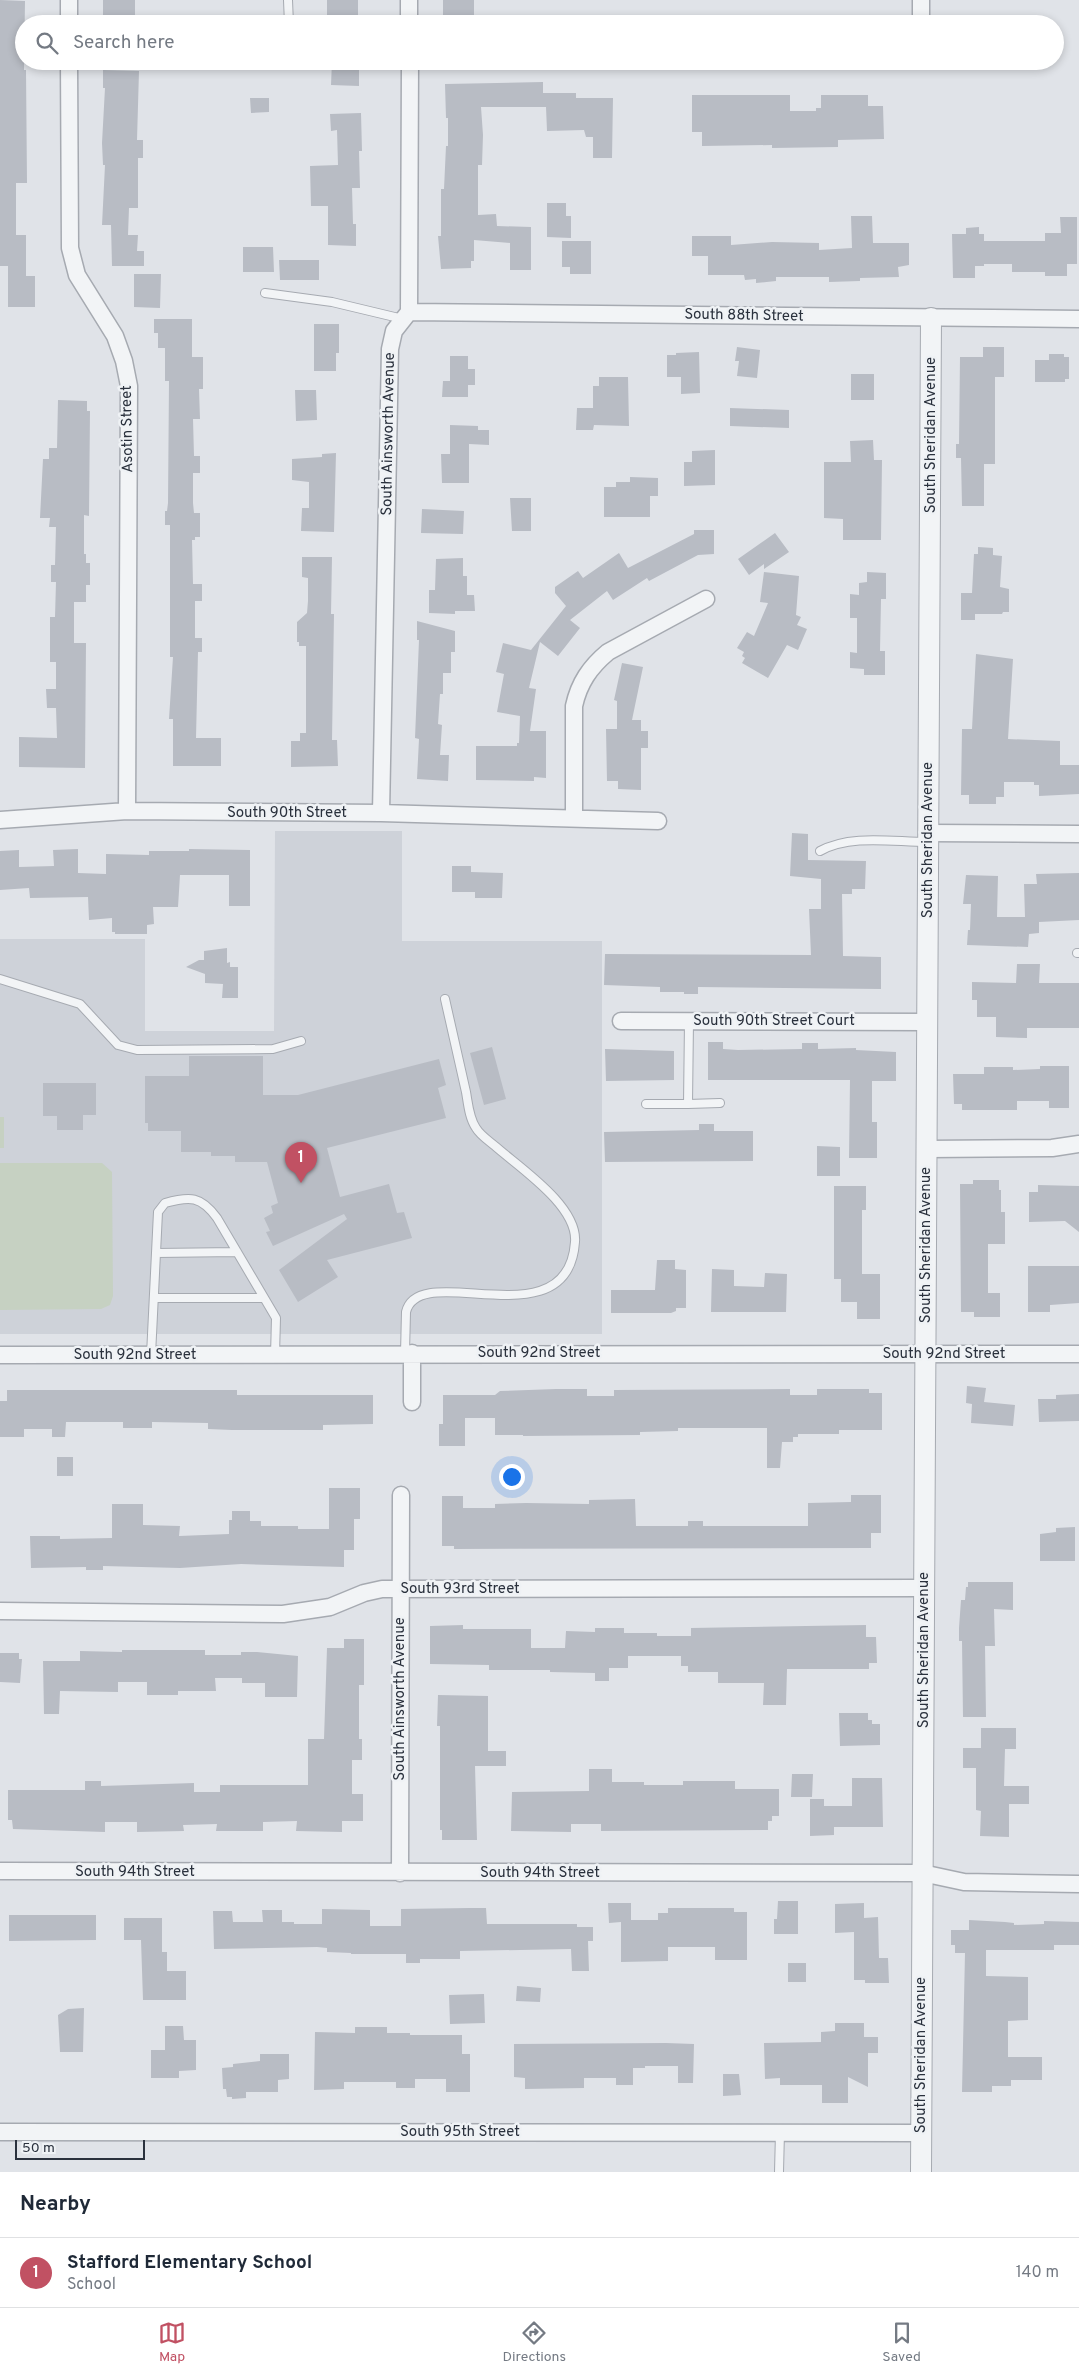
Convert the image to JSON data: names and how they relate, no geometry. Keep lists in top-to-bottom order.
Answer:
{
  "streets": {
    "street": [
      "South 88th Street",
      "Asotin Street",
      "South Ainsworth Avenue",
      "South Sheridan Avenue",
      "South 90th Street",
      "South 90th Street Court",
      "South 92nd Street",
      "South 93rd Street",
      "South 94th Street",
      "South 95th Street"
    ]
  },
  "crossings": [
    ["South 88th Street", "South Ainsworth Avenue"],
    ["South 88th Street", "South Sheridan Avenue"],
    ["Asotin Street", "South 90th Street"],
    ["South Ainsworth Avenue", "South 90th Street"],
    ["South Ainsworth Avenue", "South 93rd Street"],
    ["South Ainsworth Avenue", "South 94th Street"],
    ["South Sheridan Avenue", "South 90th Street Court"],
    ["South Sheridan Avenue", "South 92nd Street"],
    ["South Sheridan Avenue", "South 93rd Street"],
    ["South Sheridan Avenue", "South 94th Street"],
    ["South Sheridan Avenue", "South 95th Street"]
  ],
  "scale_bar": "50 m",
  "page": {
    "search": "Search here",
    "pins": "1",
    "scale": "50 m",
    "heading": "Nearby",
    "list": [
      {
        "mark": "1",
        "name": "Stafford Elementary School",
        "note": "School",
        "value": "140 m"
      }
    ],
    "nav": ["Map", "Directions", "Saved"]
  }
}
